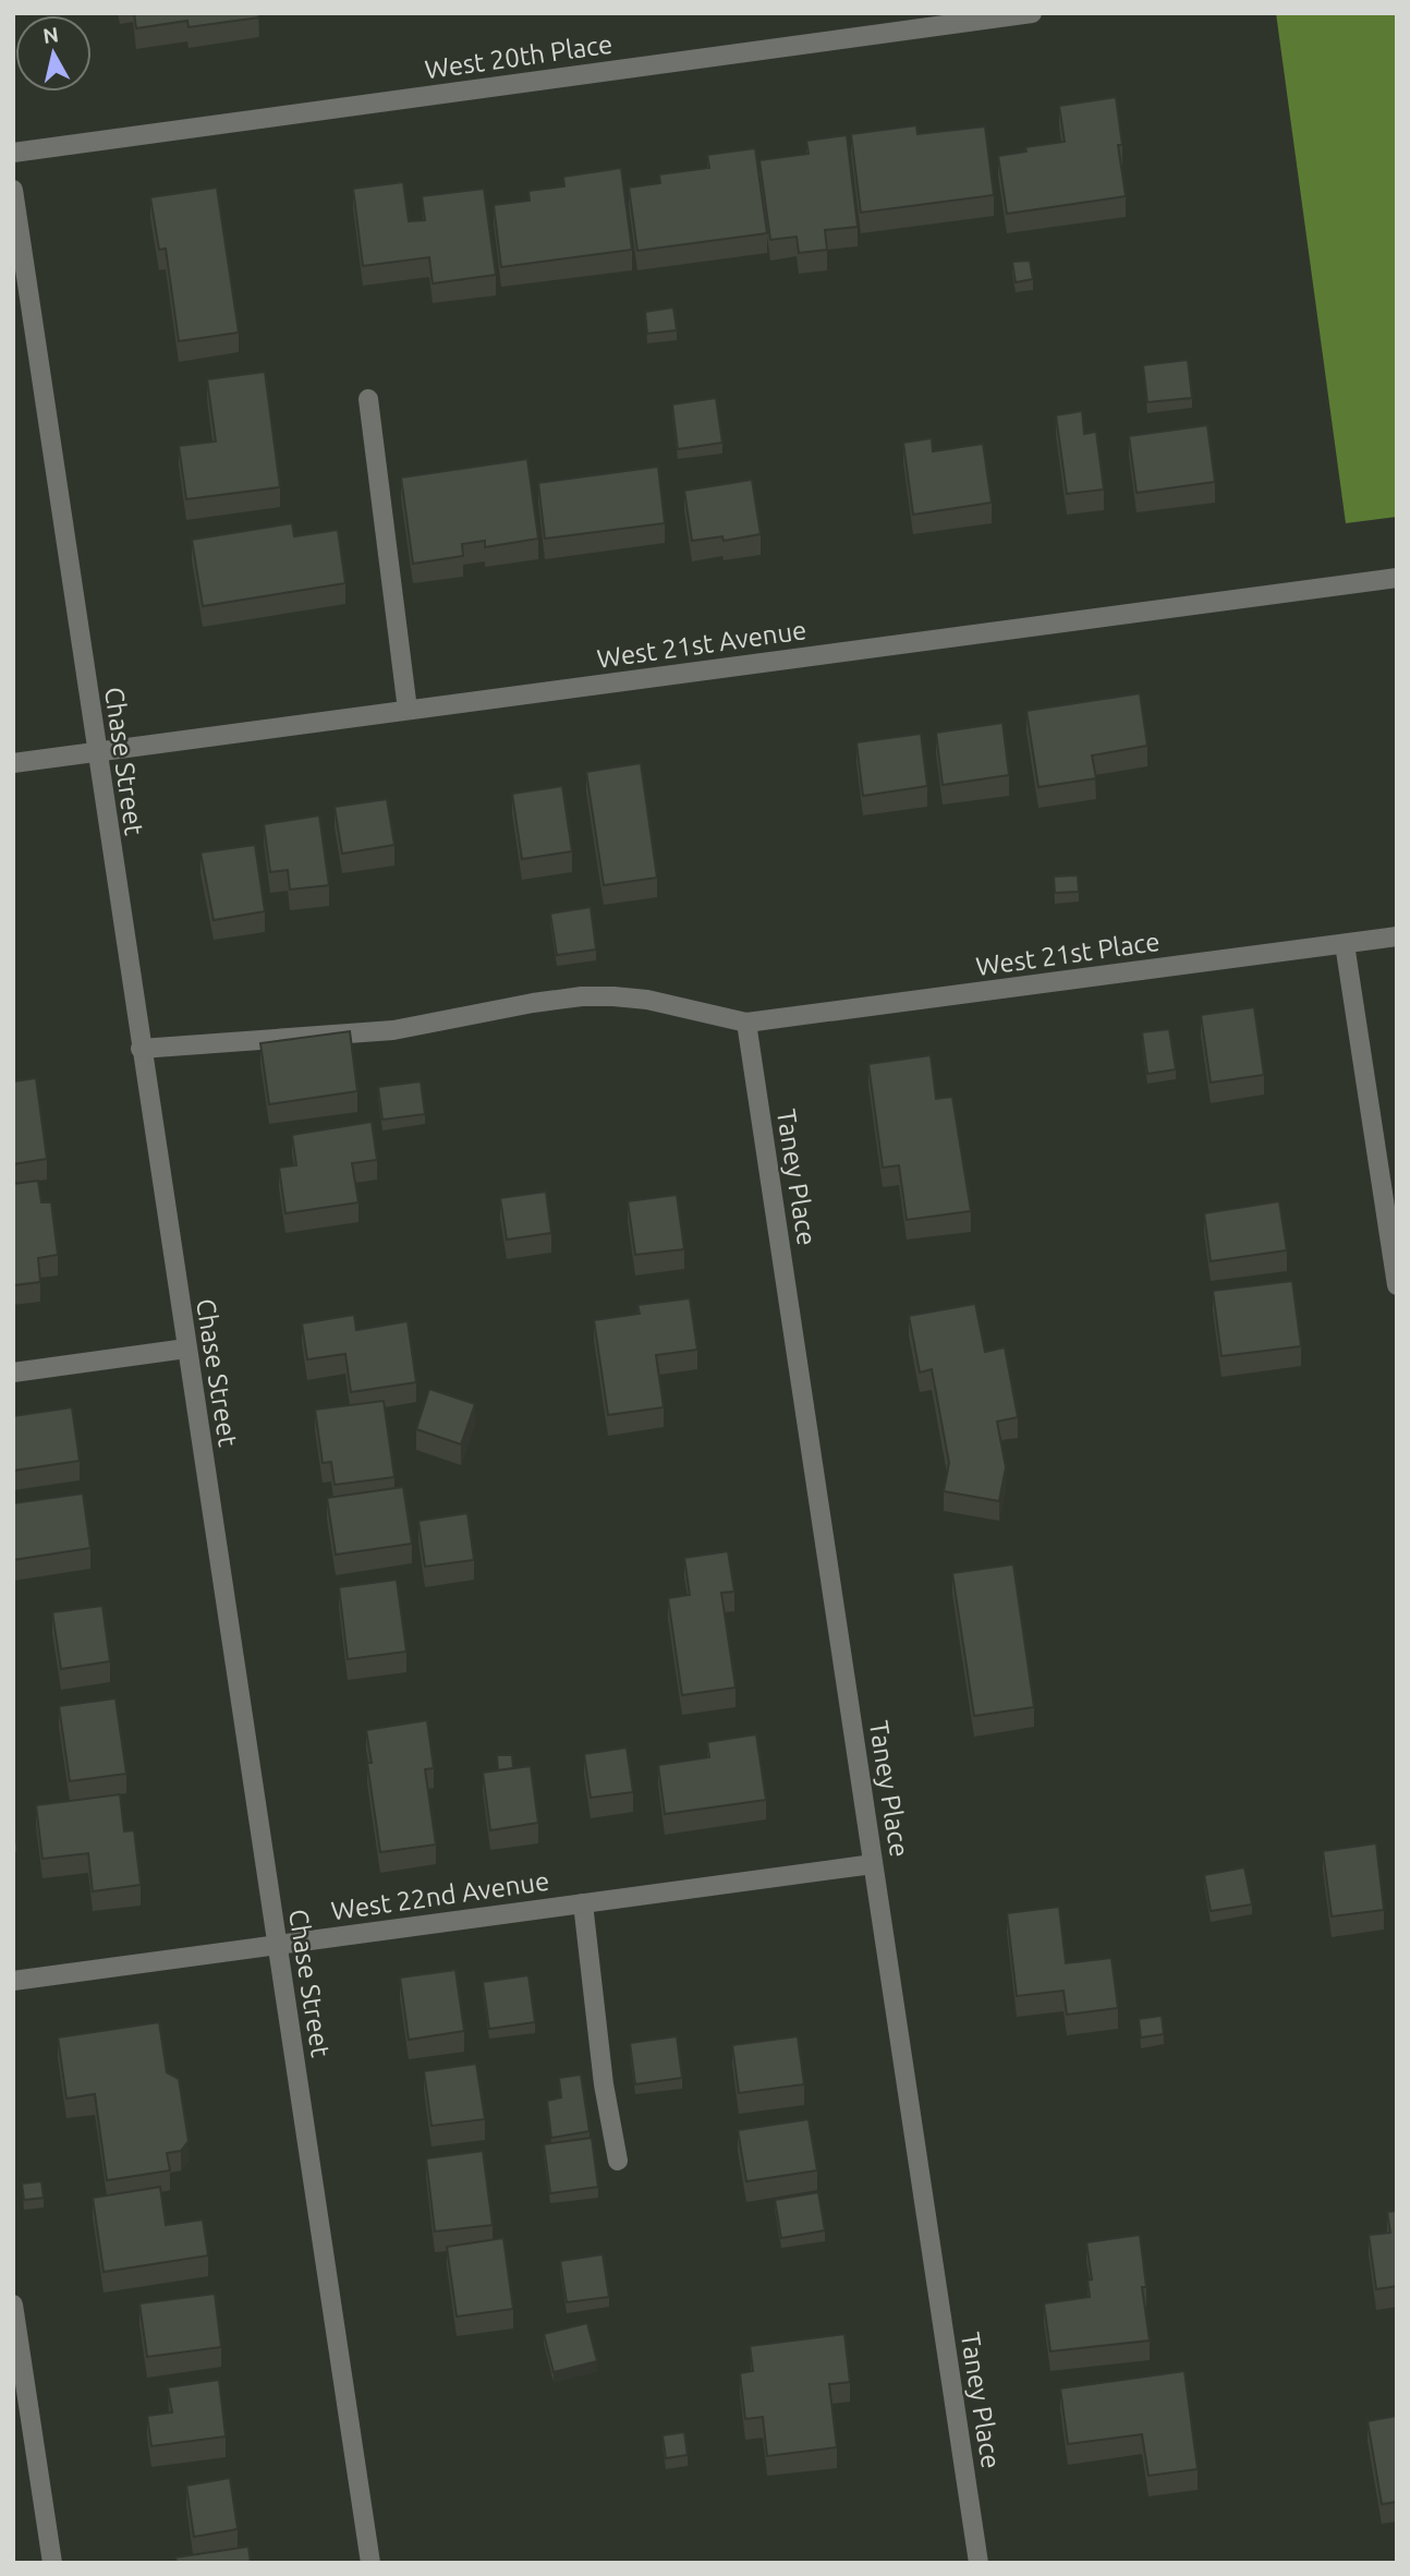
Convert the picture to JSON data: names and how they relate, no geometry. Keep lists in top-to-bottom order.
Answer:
{
  "streets": {
    "street": [
      "West 20th Place",
      "West 21st Avenue",
      "Chase Street",
      "West 21st Place",
      "Taney Place",
      "West 22nd Avenue"
    ]
  },
  "crossings": [
    ["West 21st Avenue", "Chase Street"],
    ["Chase Street", "West 22nd Avenue"],
    ["West 21st Place", "Taney Place"],
    ["Taney Place", "West 22nd Avenue"]
  ],
  "north": "top"
}
